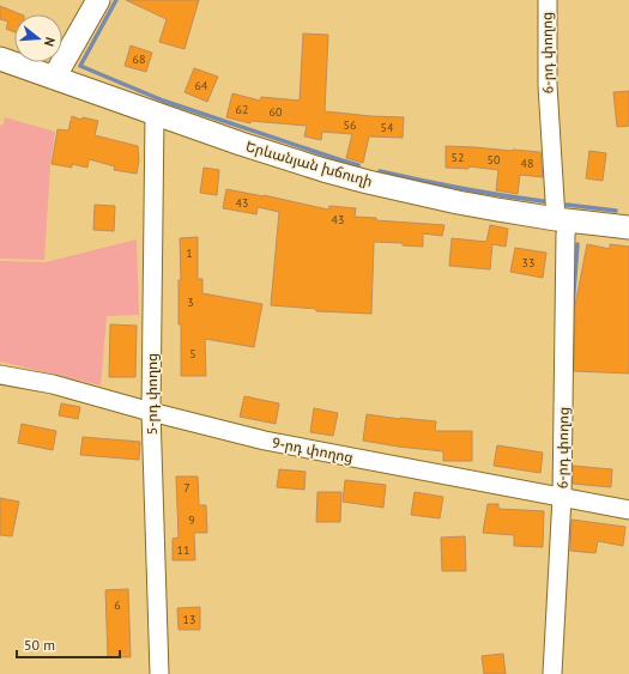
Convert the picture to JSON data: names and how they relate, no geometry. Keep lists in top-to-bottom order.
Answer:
{
  "streets": {
    "main road": ["Երևանյան խճուղի"],
    "street": ["6-րդ փողոց", "5-րդ փողոց", "9-րդ փողոց"]
  },
  "crossings": [
    ["6-րդ փողոց", "Երևանյան խճուղի"],
    ["6-րդ փողոց", "9-րդ փողոց"],
    ["Երևանյան խճուղի", "5-րդ փողոց"],
    ["5-րդ փողոց", "9-րդ փողոց"]
  ],
  "house_numbers": [
    "68",
    "64",
    "62",
    "60",
    "56",
    "54",
    "52",
    "50",
    "48",
    "43",
    "43",
    "1",
    "33",
    "3",
    "5",
    "7",
    "9",
    "11",
    "6",
    "13"
  ],
  "scale_bar": "50 m",
  "north": "right"
}
